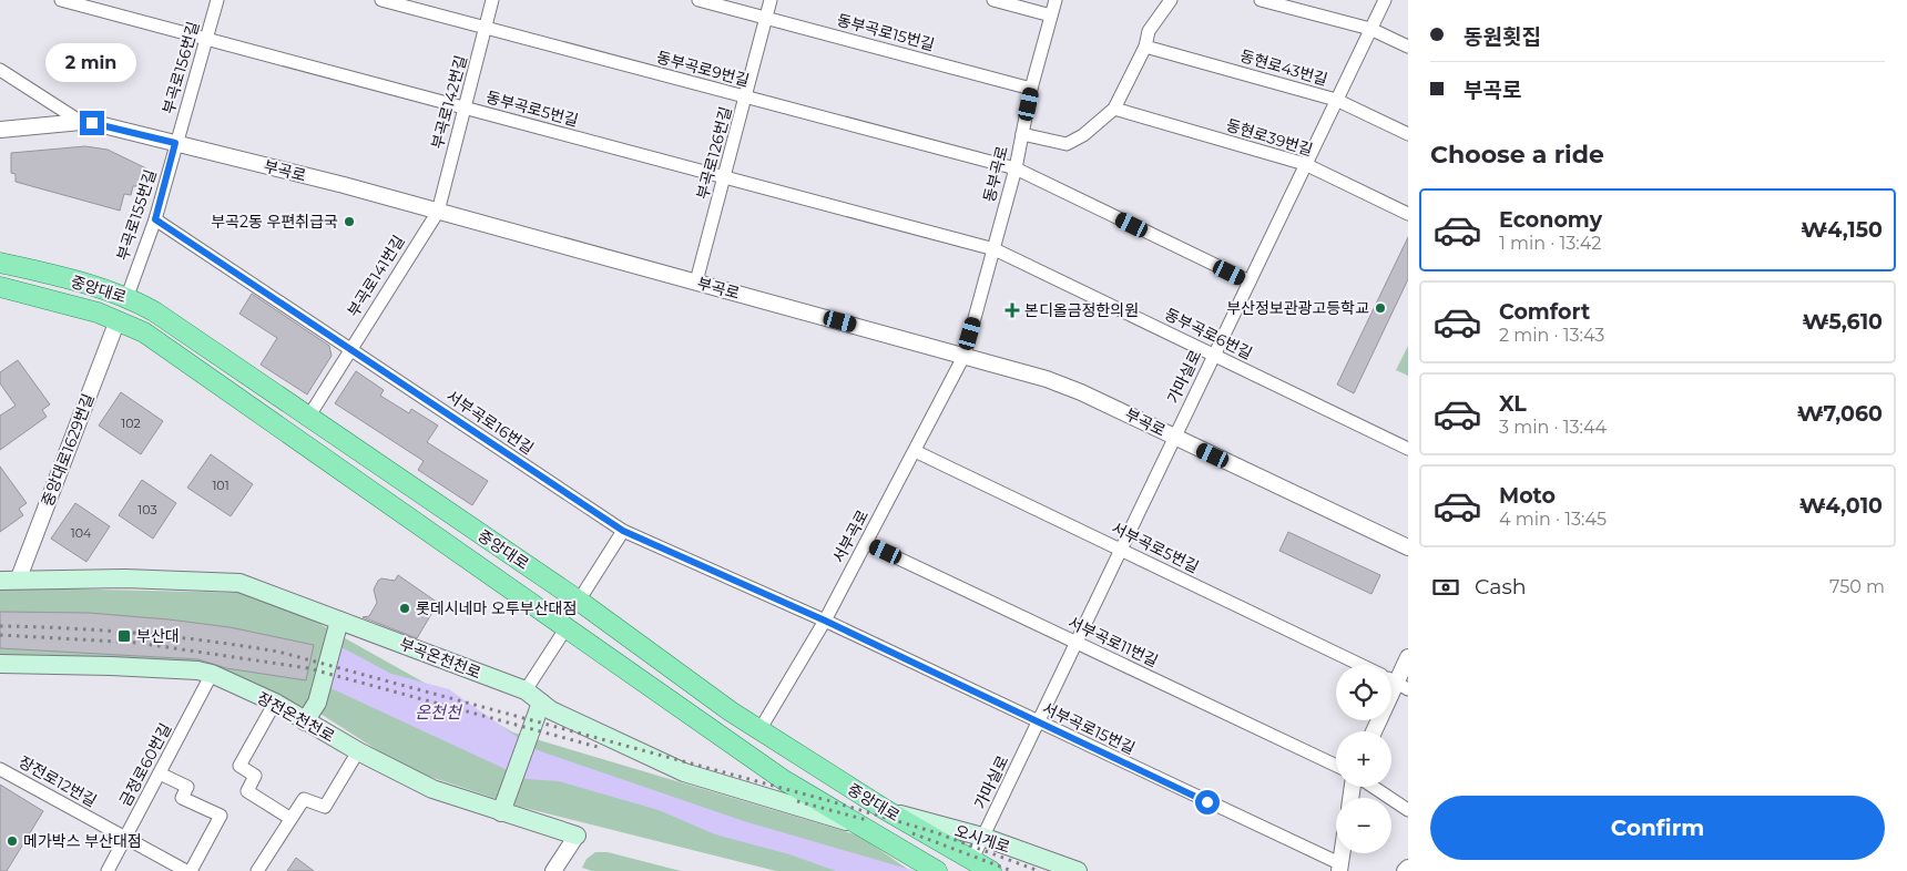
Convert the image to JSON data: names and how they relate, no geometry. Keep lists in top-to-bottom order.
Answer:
{
  "streets": {
    "main road": [
      "중앙대로",
      "부곡온천천로",
      "장전온천천로",
      "오시게로"
    ],
    "street": [
      "동부곡로15번길",
      "부곡로156번길",
      "동현로43번길",
      "동부곡로9번길",
      "부곡로142번길",
      "동부곡로5번길",
      "동현로39번길",
      "부곡로126번길",
      "부곡로",
      "동부곡로",
      "부곡로155번길",
      "부곡로141번길",
      "동부곡로6번길",
      "가마실로",
      "서부곡로16번길",
      "중앙대로1629번길",
      "서부곡로",
      "서부곡로5번길",
      "서부곡로11번길",
      "서부곡로15번길",
      "금정로60번길",
      "장전로12번길"
    ]
  },
  "crossings": [
    ["동부곡로15번길", "부곡로126번길"],
    ["동부곡로15번길", "동부곡로"],
    ["부곡로156번길", "동부곡로5번길"],
    ["부곡로156번길", "부곡로"],
    ["부곡로156번길", "부곡로155번길"],
    ["동현로43번길", "가마실로"],
    ["동부곡로9번길", "부곡로142번길"],
    ["동부곡로9번길", "부곡로126번길"],
    ["동부곡로9번길", "동부곡로"],
    ["동부곡로9번길", "가마실로"],
    ["부곡로142번길", "동부곡로5번길"],
    ["부곡로142번길", "부곡로"],
    ["부곡로142번길", "부곡로141번길"],
    ["동부곡로5번길", "부곡로126번길"],
    ["동부곡로5번길", "동부곡로"],
    ["동부곡로5번길", "동부곡로6번길"],
    ["동현로39번길", "가마실로"],
    ["부곡로126번길", "부곡로"],
    ["부곡로", "동부곡로"],
    ["부곡로", "부곡로155번길"],
    ["부곡로", "부곡로141번길"],
    ["부곡로", "가마실로"],
    ["부곡로", "서부곡로"],
    ["동부곡로", "동부곡로6번길"],
    ["동부곡로", "서부곡로"],
    ["부곡로155번길", "중앙대로"],
    ["부곡로155번길", "서부곡로16번길"],
    ["부곡로141번길", "중앙대로"],
    ["부곡로141번길", "서부곡로16번길"],
    ["중앙대로", "가마실로"],
    ["중앙대로", "중앙대로1629번길"],
    ["중앙대로", "서부곡로"],
    ["중앙대로", "부곡온천천로"],
    ["중앙대로", "오시게로"],
    ["동부곡로6번길", "가마실로"],
    ["가마실로", "서부곡로5번길"],
    ["가마실로", "서부곡로11번길"],
    ["가마실로", "서부곡로15번길"],
    ["가마실로", "오시게로"],
    ["서부곡로16번길", "서부곡로"],
    ["서부곡로16번길", "서부곡로15번길"],
    ["중앙대로1629번길", "부곡온천천로"],
    ["서부곡로", "서부곡로5번길"],
    ["서부곡로", "서부곡로11번길"],
    ["서부곡로", "서부곡로15번길"],
    ["장전온천천로", "금정로60번길"],
    ["금정로60번길", "장전로12번길"]
  ],
  "water": ["온천천"],
  "places": {
    "other": [
      "부곡2동 우편취급국",
      "부산정보관광고등학교",
      "롯데시네마 오투부산대점",
      "메가박스 부산대점"
    ],
    "health": ["본디올금정한의원"],
    "transit": ["부산대"]
  },
  "house_numbers": [
    "102",
    "101",
    "103",
    "104"
  ],
  "page": {
    "banner": ["동원횟집", "부곡로"],
    "bubble": "2 min",
    "heading": "Choose a ride",
    "list": [
      {
        "name": "Economy",
        "note": "1 min · 13:42",
        "value": "₩4,150"
      },
      {
        "name": "Comfort",
        "note": "2 min · 13:43",
        "value": "₩5,610"
      },
      {
        "name": "XL",
        "note": "3 min · 13:44",
        "value": "₩7,060"
      },
      {
        "name": "Moto",
        "note": "4 min · 13:45",
        "value": "₩4,010"
      }
    ],
    "pay": ["Cash", "750 m"],
    "map_buttons": ["+", "−"],
    "buttons": "Confirm"
  }
}
